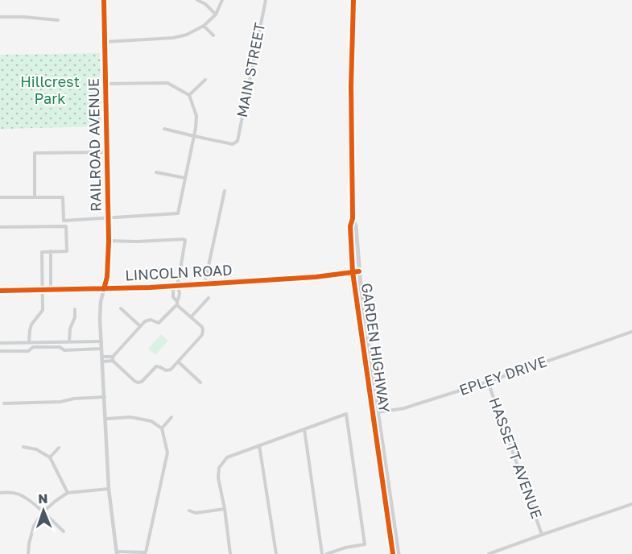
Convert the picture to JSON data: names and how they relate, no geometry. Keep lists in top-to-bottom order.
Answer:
{
  "streets": {
    "main road": ["LINCOLN ROAD", "GARDEN HIGHWAY"],
    "street": [
      "MAIN STREET",
      "RAILROAD AVENUE",
      "EPLEY DRIVE",
      "HASSETT AVENUE"
    ]
  },
  "crossings": [
    ["RAILROAD AVENUE", "LINCOLN ROAD"],
    ["LINCOLN ROAD", "GARDEN HIGHWAY"],
    ["GARDEN HIGHWAY", "EPLEY DRIVE"],
    ["EPLEY DRIVE", "HASSETT AVENUE"]
  ],
  "parks": ["Hillcrest Park"],
  "north": "top"
}
